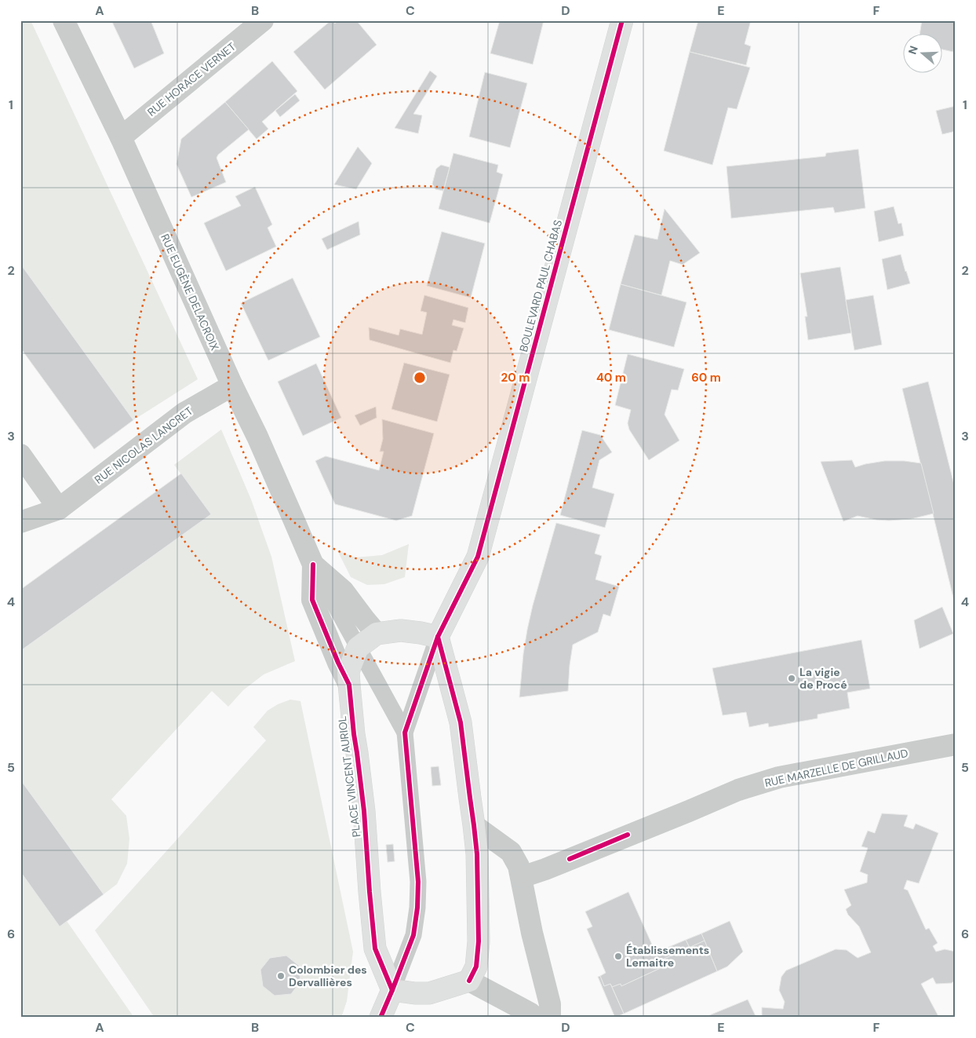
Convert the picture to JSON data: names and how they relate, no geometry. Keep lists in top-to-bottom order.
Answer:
{
  "streets": {
    "main road": ["BOULEVARD PAUL CHABAS", "PLACE VINCENT AURIOL"],
    "street": [
      "RUE HORACE VERNET",
      "RUE EUGÈNE DELACROIX",
      "RUE NICOLAS LANCRET",
      "RUE MARZELLE DE GRILLAUD"
    ]
  },
  "crossings": [
    ["RUE HORACE VERNET", "RUE EUGÈNE DELACROIX"],
    ["RUE EUGÈNE DELACROIX", "RUE NICOLAS LANCRET"],
    ["RUE EUGÈNE DELACROIX", "PLACE VINCENT AURIOL"]
  ],
  "places": ["La vigie de Procé", "Établissements Lemaitre", "Colombier des Dervallières"],
  "north": "left",
  "grid": {
    "columns": [
      "A",
      "B",
      "C",
      "D",
      "E",
      "F"
    ],
    "rows": [
      "1",
      "2",
      "3",
      "4",
      "5",
      "6"
    ]
  },
  "rings": ["20 m", "40 m", "60 m"]
}
